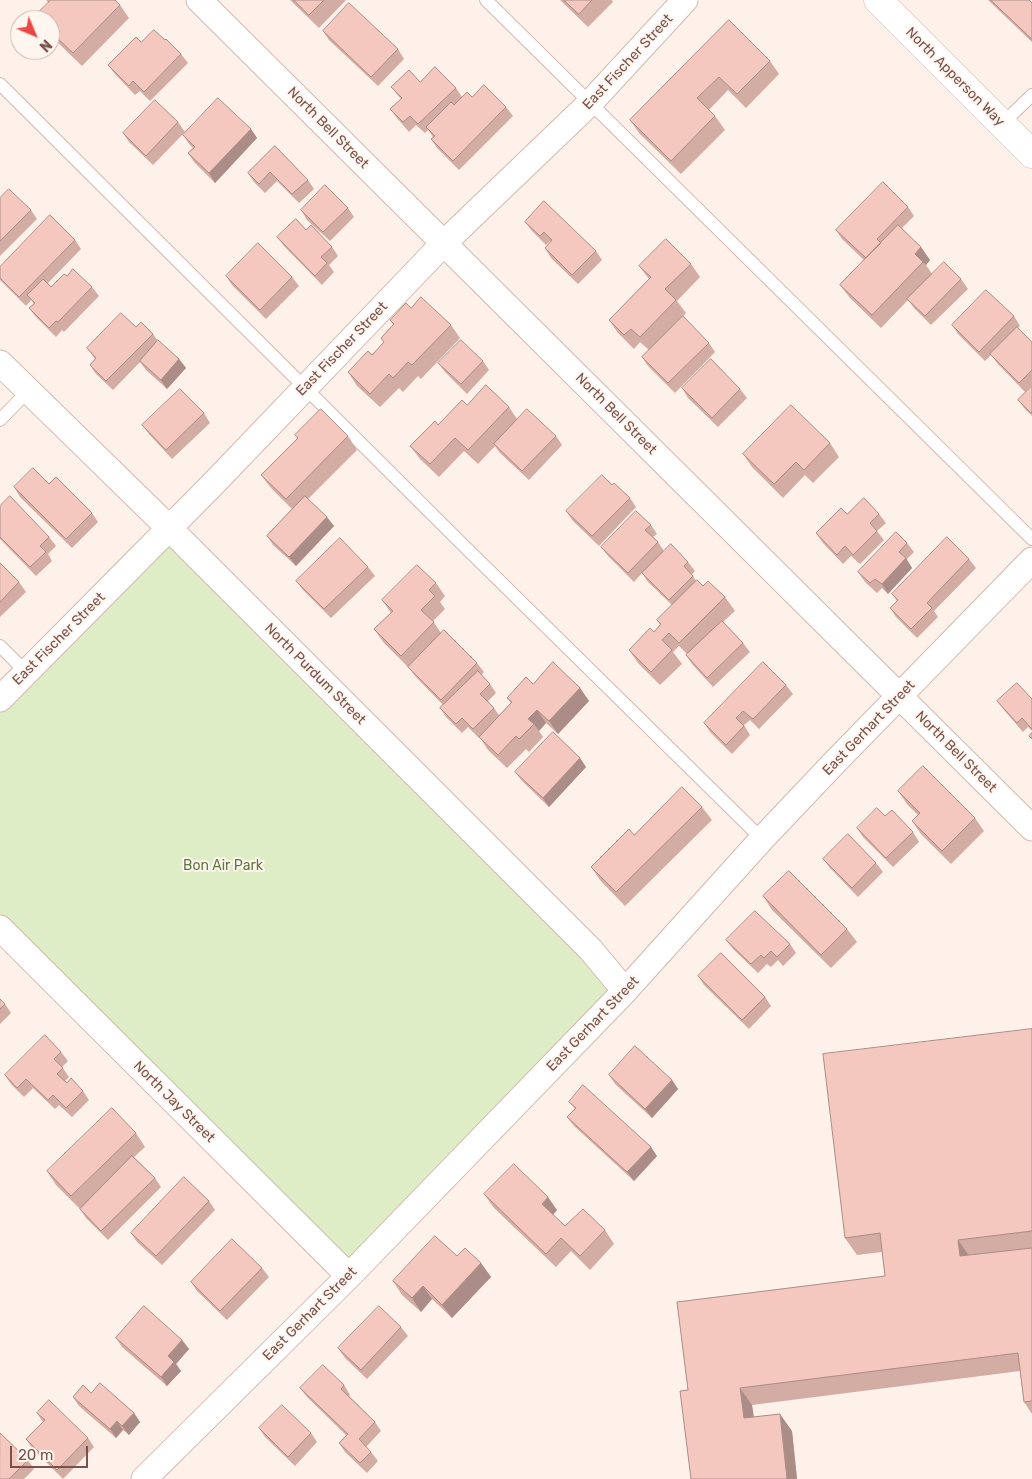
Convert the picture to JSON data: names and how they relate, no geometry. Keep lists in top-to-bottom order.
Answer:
{
  "streets": {
    "main road": ["North Apperson Way"],
    "street": [
      "East Fischer Street",
      "North Bell Street",
      "North Purdum Street",
      "East Gerhart Street",
      "North Jay Street"
    ]
  },
  "crossings": [
    ["East Fischer Street", "North Bell Street"],
    ["East Fischer Street", "North Purdum Street"],
    ["North Bell Street", "East Gerhart Street"],
    ["North Purdum Street", "East Gerhart Street"],
    ["East Gerhart Street", "North Jay Street"]
  ],
  "parks": ["Bon Air Park"],
  "scale_bar": "20 m",
  "north": "bottom right"
}
